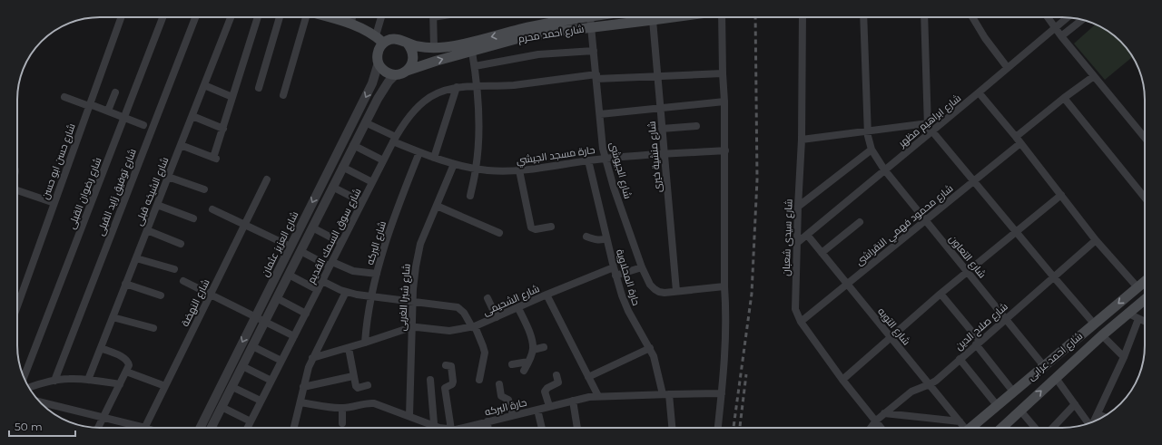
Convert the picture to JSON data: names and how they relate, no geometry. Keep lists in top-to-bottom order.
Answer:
{
  "streets": {
    "main road": ["شارع احمد محرم", "شارع احمد عرابى"],
    "street": [
      "شارع ابراهيم مظهر",
      "حارة مسجد الجيشي",
      "شارع منشية خيرى",
      "شارع حسن ابو حسن",
      "شارع الجيوشى",
      "شارع الشيخه قبلى",
      "شارع توفيق زايد القبلى",
      "شارع رضوان القبلى",
      "شارع محمود فهمي النقراشى",
      "شارع سوق السمك القديم",
      "شارع سيدى شعبان",
      "شارع البركه",
      "شارع العزيز عثمان",
      "شارع التعاون",
      "حارة المحلاوية",
      "شارع شبرا الغربى",
      "شارع الشحيمى",
      "شارع النهضة",
      "شارع التوبه",
      "شارع صلاح الدين",
      "حارة البركه"
    ]
  },
  "crossings": [
    ["شارع احمد محرم", "شارع منشية خيرى"],
    ["شارع احمد محرم", "شارع الجيوشى"],
    ["شارع احمد محرم", "شارع العزيز عثمان"],
    ["شارع ابراهيم مظهر", "شارع سيدى شعبان"],
    ["شارع ابراهيم مظهر", "شارع التعاون"],
    ["شارع ابراهيم مظهر", "شارع التوبه"],
    ["حارة مسجد الجيشي", "شارع منشية خيرى"],
    ["حارة مسجد الجيشي", "شارع الجيوشى"],
    ["حارة مسجد الجيشي", "شارع سوق السمك القديم"],
    ["حارة مسجد الجيشي", "شارع البركه"],
    ["حارة مسجد الجيشي", "حارة المحلاوية"],
    ["حارة مسجد الجيشي", "شارع شبرا الغربى"],
    ["شارع منشية خيرى", "شارع الجيوشى"],
    ["شارع منشية خيرى", "شارع سوق السمك القديم"],
    ["شارع الجيوشى", "شارع سوق السمك القديم"],
    ["شارع محمود فهمي النقراشى", "شارع سيدى شعبان"],
    ["شارع محمود فهمي النقراشى", "شارع التعاون"],
    ["شارع محمود فهمي النقراشى", "شارع التوبه"],
    ["شارع سيدى شعبان", "شارع صلاح الدين"],
    ["شارع التعاون", "شارع صلاح الدين"],
    ["شارع التعاون", "شارع احمد عرابى"],
    ["حارة المحلاوية", "شارع الشحيمى"],
    ["حارة المحلاوية", "حارة البركه"],
    ["شارع شبرا الغربى", "شارع الشحيمى"],
    ["شارع شبرا الغربى", "حارة البركه"],
    ["شارع التوبه", "شارع صلاح الدين"]
  ],
  "scale_bar": "50 m"
}
